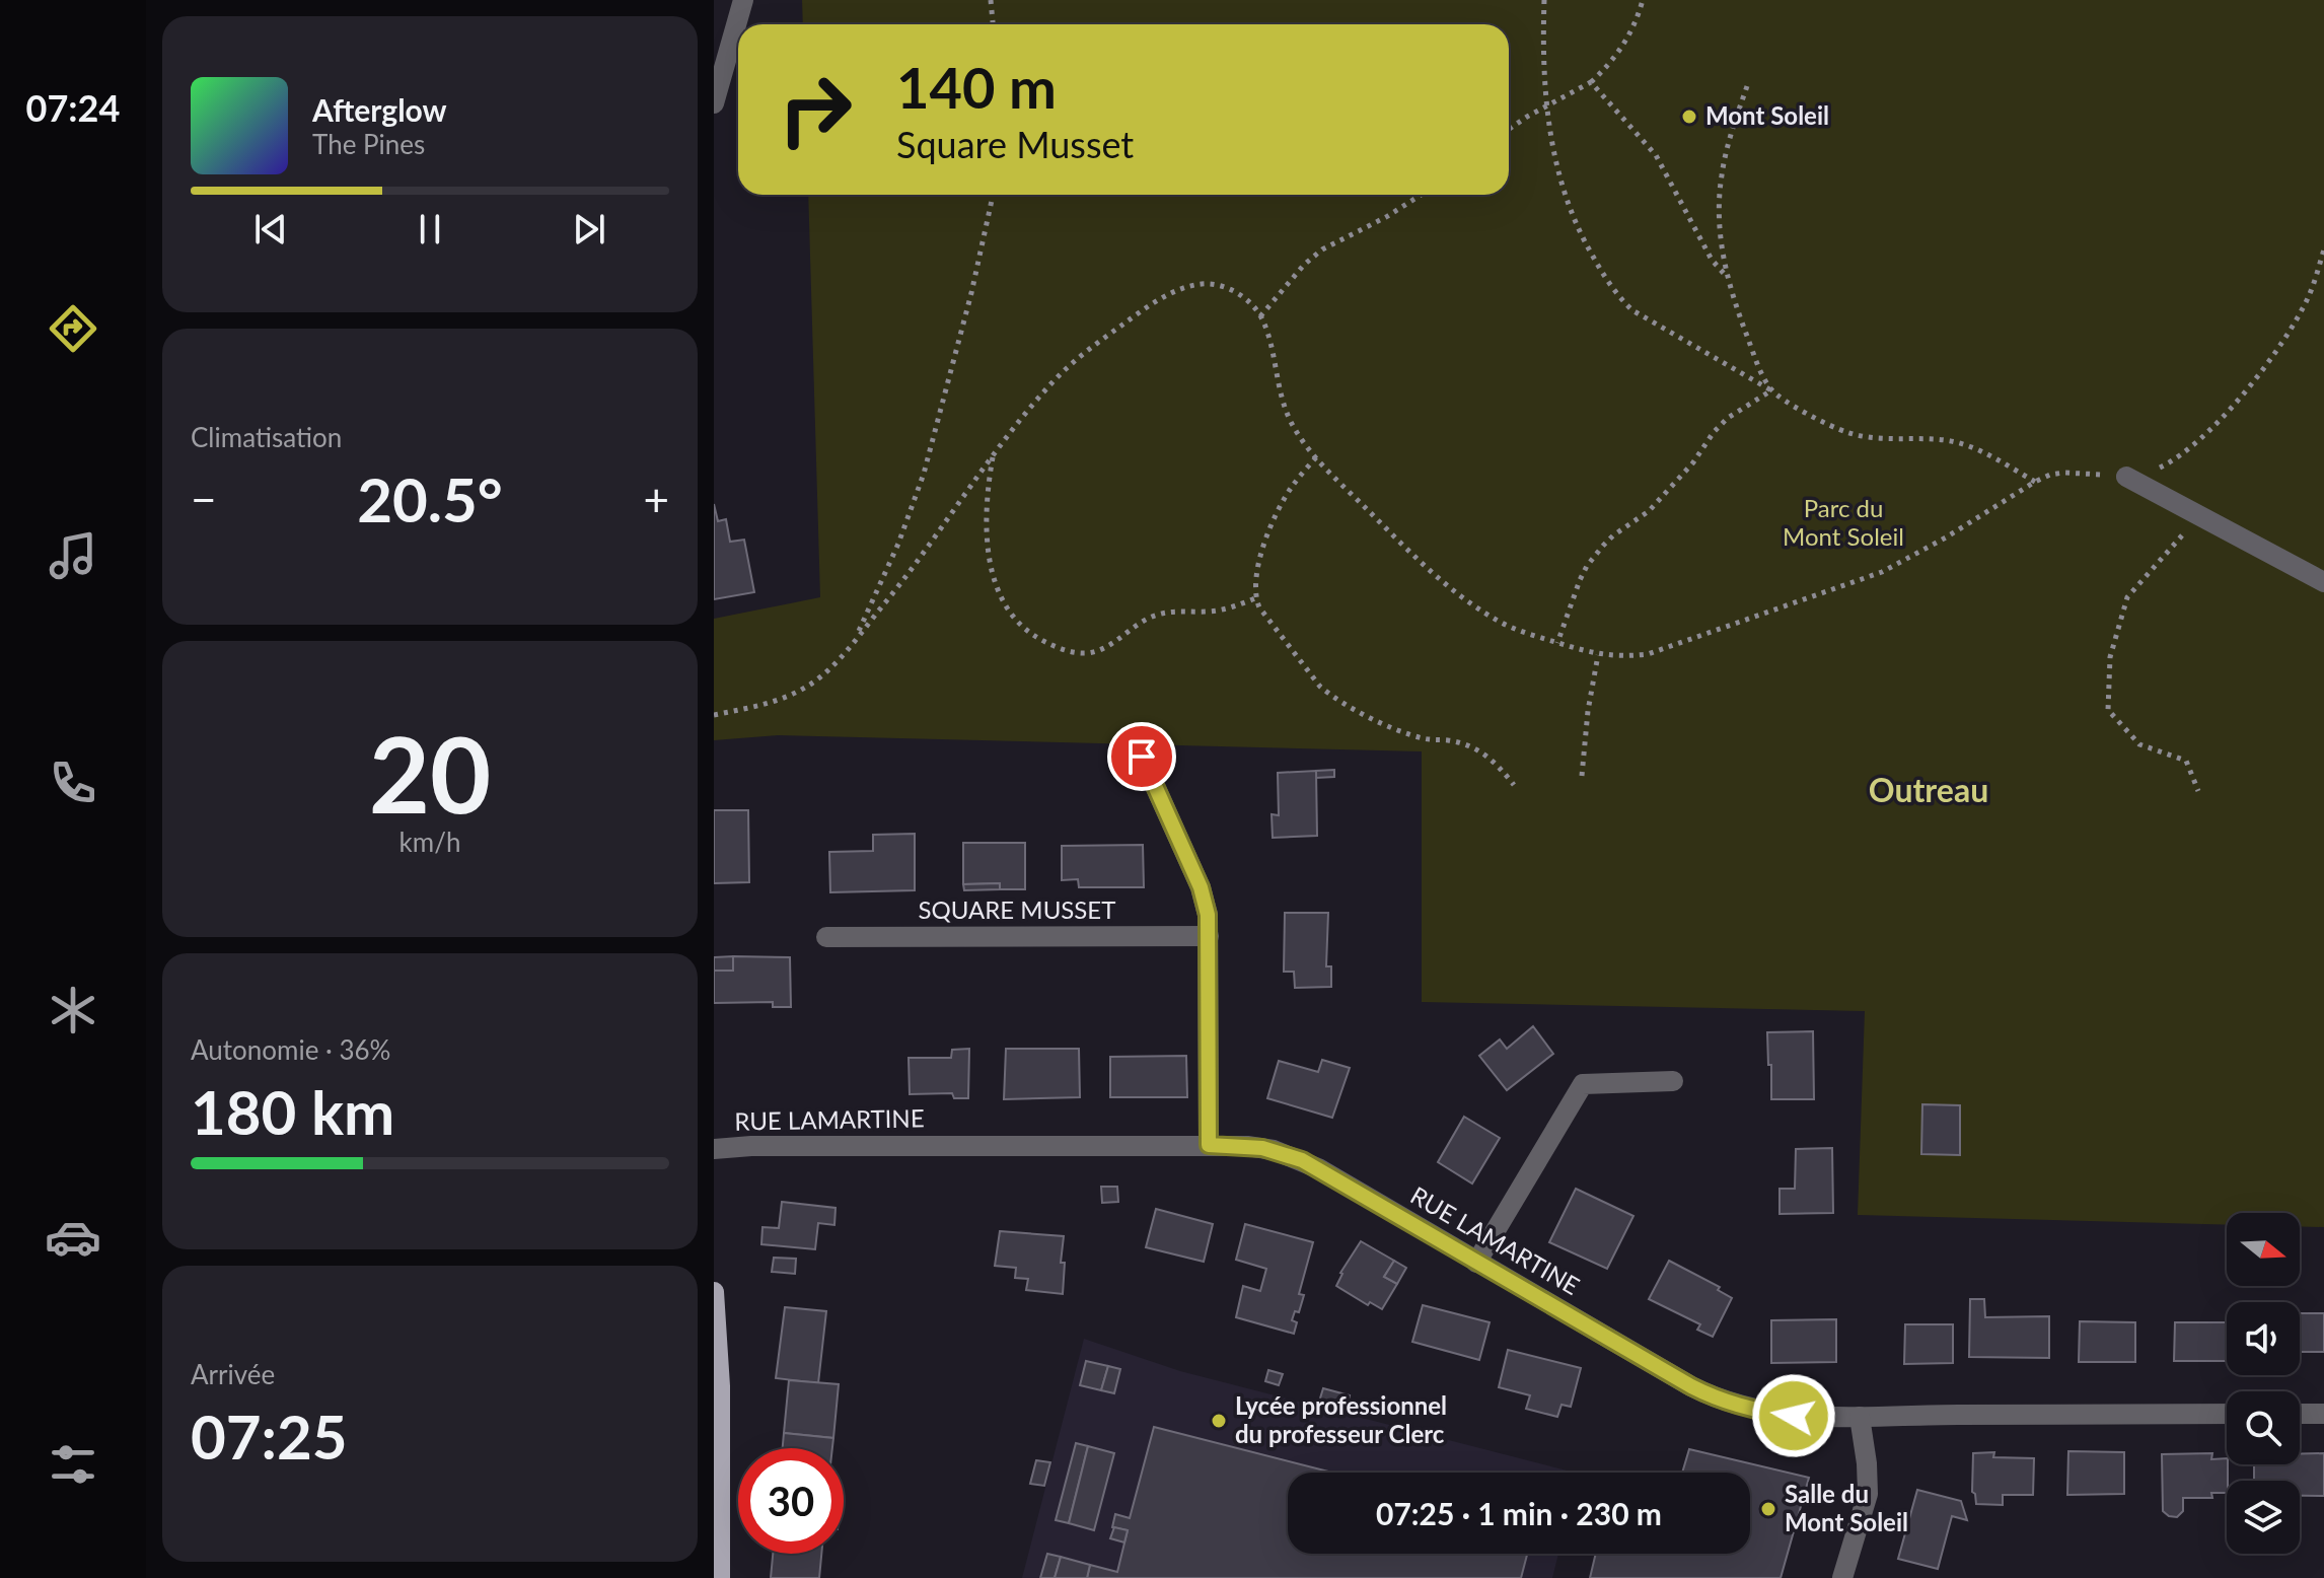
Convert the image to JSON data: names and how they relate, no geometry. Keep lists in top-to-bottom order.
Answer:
{
  "streets": {
    "street": ["SQUARE MUSSET", "RUE LAMARTINE"]
  },
  "districts": ["Outreau"],
  "parks": ["Parc du Mont Soleil"],
  "places": ["Mont Soleil", "Lycée professionnel du professeur Clerc", "Salle du Mont Soleil"],
  "north": "right",
  "page": {
    "tabs": "07:24",
    "turn": ["140 m", "Square Musset"],
    "song": ["Afterglow", "The Pines"],
    "tile": [
      "Climatisation",
      ["20", "km/h"],
      ["Autonomie · 36%", "180 km"],
      ["Arrivée", "07:25"]
    ],
    "heat": ["−", "20.5°", "+"],
    "limit": "30",
    "trip": "07:25 · 1 min · 230 m"
  }
}
